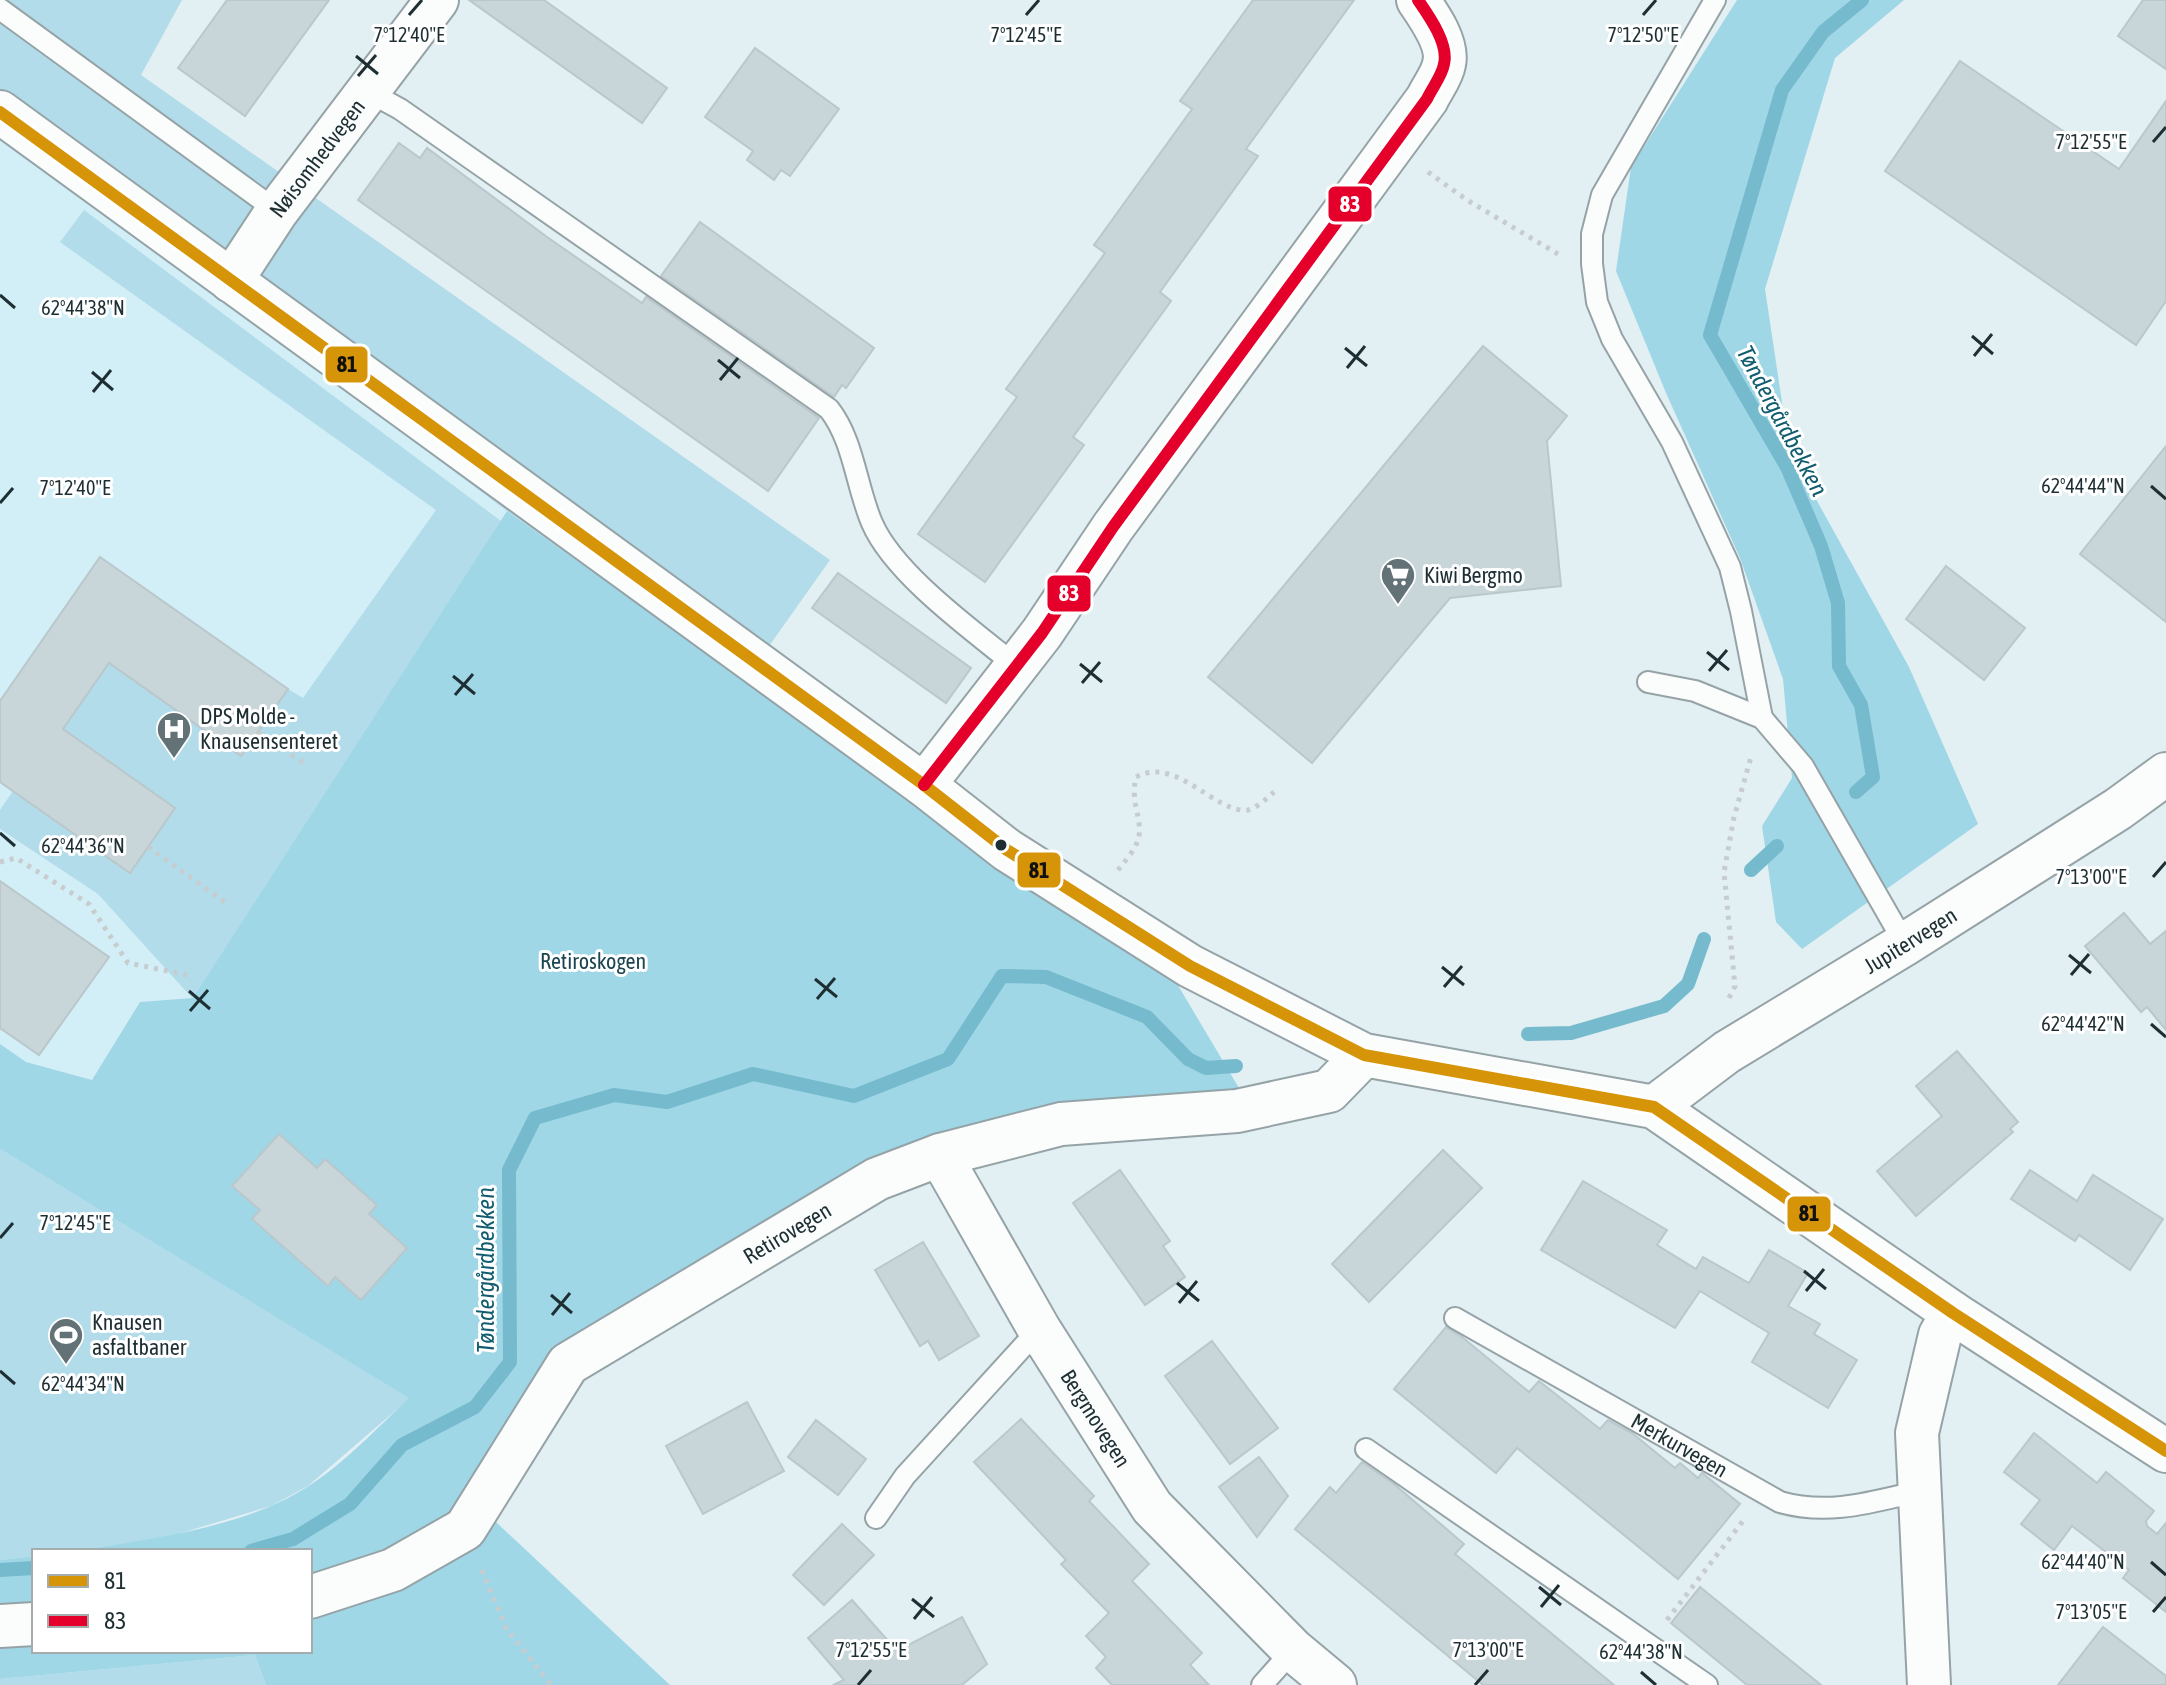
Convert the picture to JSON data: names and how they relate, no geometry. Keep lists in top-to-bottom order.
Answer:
{
  "streets": {
    "street": [
      "Nøisomhedvegen",
      "Jupitervegen",
      "Retirovegen",
      "Bergmovegen"
    ],
    "lane": ["Merkurvegen"]
  },
  "crossings": [
    ["Retirovegen", "Bergmovegen"]
  ],
  "water": ["Tøndergårdbekken"],
  "parks": ["Retiroskogen"],
  "places": {
    "supermarket": ["Kiwi Bergmo"],
    "hospital": ["DPS Molde - Knausensenteret"],
    "sports": ["Knausen asfaltbaner"]
  },
  "lines": ["transit line 83", "transit line 81"],
  "legend": ["81", "83"],
  "coordinates": [
    "7°12'40\"E",
    "7°12'45\"E",
    "7°12'50\"E",
    "7°12'55\"E",
    "62°44'38\"N",
    "62°44'44\"N",
    "62°44'36\"N",
    "7°13'00\"E",
    "62°44'42\"N",
    "62°44'34\"N",
    "62°44'40\"N",
    "7°13'05\"E"
  ]
}
